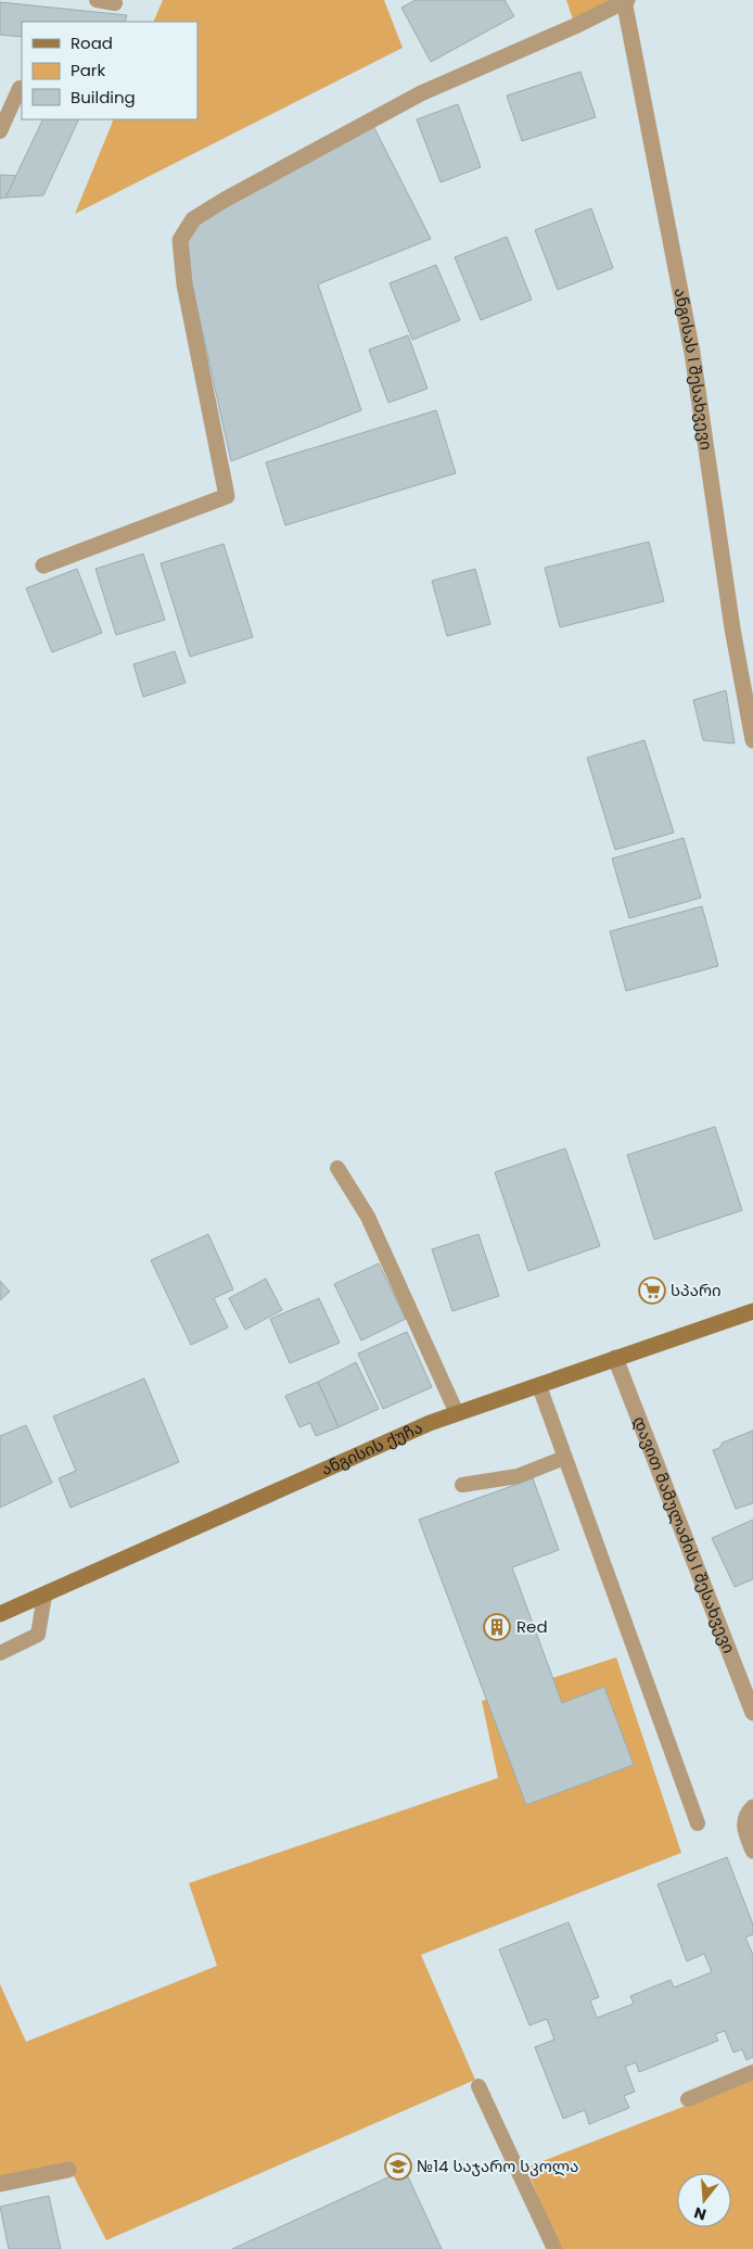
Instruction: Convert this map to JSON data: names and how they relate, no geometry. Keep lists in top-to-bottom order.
{
  "streets": {
    "street": ["ანგისას I შესახვევი", "ანგისის ქუჩა", "დავით მამულაძის I შესახვევი"]
  },
  "crossings": [
    ["ანგისის ქუჩა", "დავით მამულაძის I შესახვევი"]
  ],
  "places": {
    "supermarket": ["სპარი"],
    "building": ["Red"],
    "school or university": ["№14 საჯარო სკოლა"]
  },
  "legend": ["Road", "Park", "Building"],
  "north": "bottom"
}
